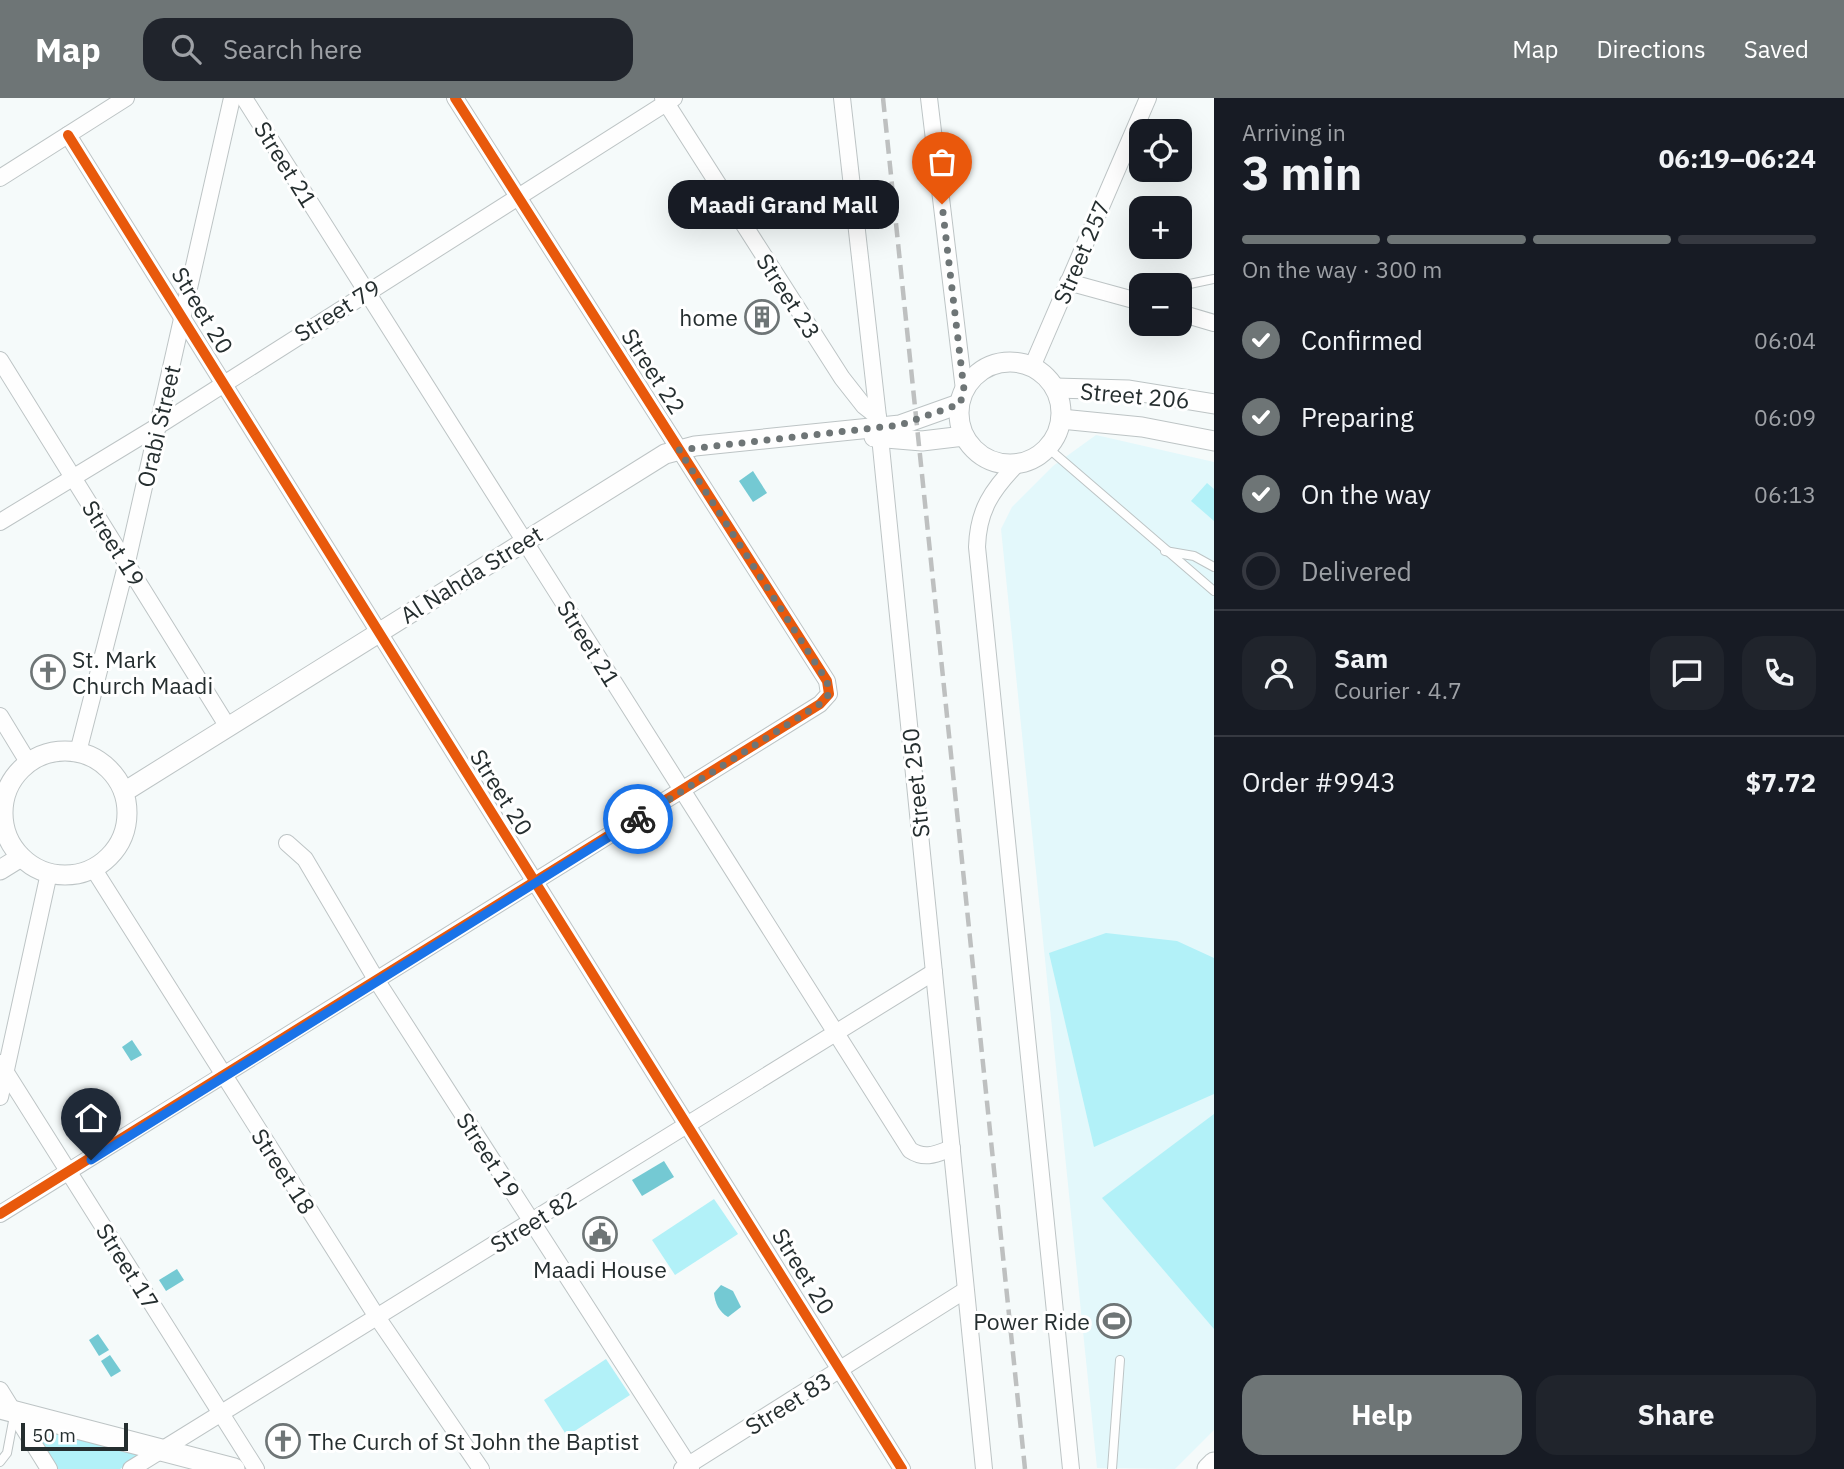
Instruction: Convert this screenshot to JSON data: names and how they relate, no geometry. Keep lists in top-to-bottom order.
{
  "streets": {
    "street": [
      "Street 21",
      "Street 257",
      "Street 23",
      "Street 20",
      "Street 79",
      "Street 22",
      "Street 206",
      "Orabi Street",
      "Street 19",
      "Al Nahda Street",
      "Street 250",
      "Street 18",
      "Street 82",
      "Street 17",
      "Street 83"
    ]
  },
  "crossings": [
    ["Street 21", "Street 79"],
    ["Street 21", "Street 22"],
    ["Street 21", "Al Nahda Street"],
    ["Street 21", "Street 250"],
    ["Street 21", "Street 82"],
    ["Street 257", "Street 206"],
    ["Street 257", "Al Nahda Street"],
    ["Street 23", "Street 79"],
    ["Street 23", "Al Nahda Street"],
    ["Street 23", "Street 250"],
    ["Street 20", "Street 79"],
    ["Street 20", "Orabi Street"],
    ["Street 20", "Al Nahda Street"],
    ["Street 20", "Street 82"],
    ["Street 20", "Street 83"],
    ["Street 79", "Street 22"],
    ["Street 79", "Orabi Street"],
    ["Street 79", "Street 19"],
    ["Street 22", "Al Nahda Street"],
    ["Street 206", "Al Nahda Street"],
    ["Orabi Street", "Street 19"],
    ["Orabi Street", "Al Nahda Street"],
    ["Orabi Street", "Street 18"],
    ["Street 19", "Al Nahda Street"],
    ["Street 19", "Street 82"],
    ["Street 19", "Street 83"],
    ["Al Nahda Street", "Street 250"],
    ["Al Nahda Street", "Street 18"],
    ["Street 250", "Street 82"],
    ["Street 250", "Street 83"],
    ["Street 18", "Street 82"],
    ["Street 82", "Street 17"]
  ],
  "places": {
    "other": ["Maadi Grand Mall"],
    "building": ["home"],
    "church": ["St. Mark Church Maadi", "The Curch of St John the Baptist"],
    "public building": ["Maadi House"],
    "sports": ["Power Ride"]
  },
  "scale_bar": "50 m",
  "page": {
    "header": "Map",
    "search": "Search here",
    "nav": ["Map", "Directions", "Saved"],
    "heading": ["3 min", "Arriving in", "06:19–06:24"],
    "panel": [
      "Sam",
      "Courier · 4.7",
      "Order #9943",
      "$7.72"
    ],
    "map_buttons": ["+", "−"],
    "bubble": "Maadi Grand Mall",
    "bar": "On the way · 300 m",
    "list": [
      ["Confirmed", "06:04"],
      ["Preparing", "06:09"],
      ["On the way", "06:13"],
      "Delivered"
    ],
    "buttons": ["Help", "Share"],
    "scale": "50 m"
  }
}
